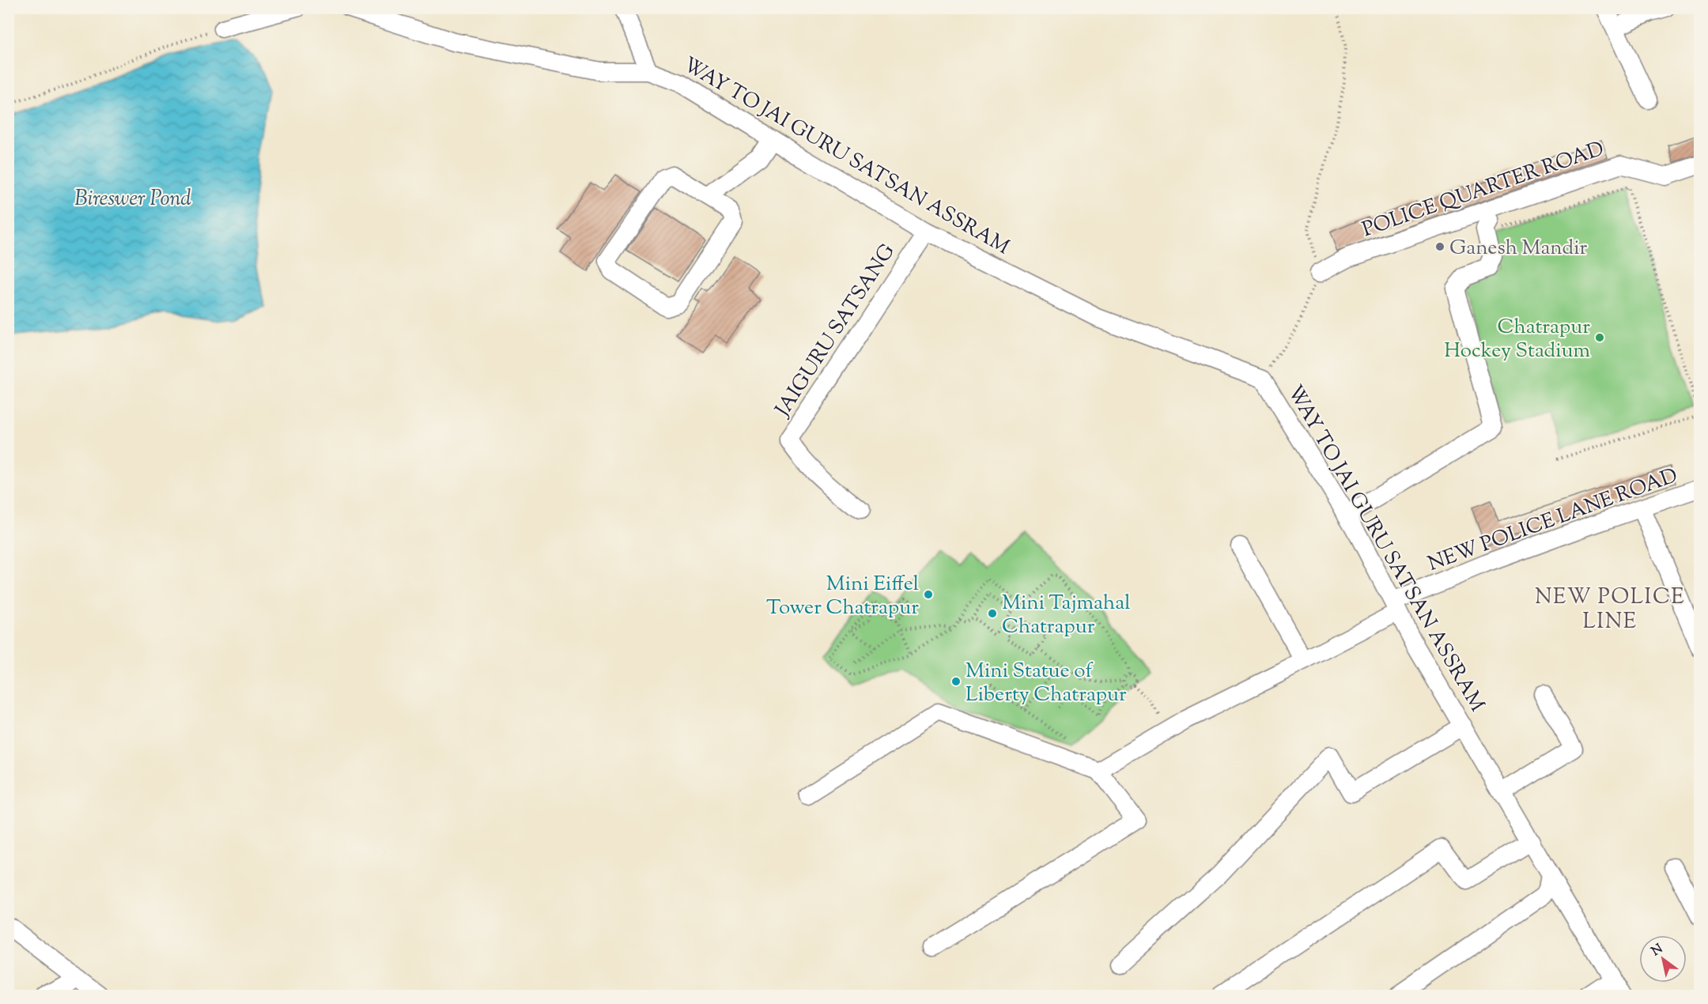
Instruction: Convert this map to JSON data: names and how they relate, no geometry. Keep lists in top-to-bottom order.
{
  "streets": {
    "street": [
      "WAY TO JAI GURU SATSAN ASSRAM",
      "POLICE QUARTER ROAD",
      "JAIGURU SATSANG",
      "NEW POLICE LANE ROAD"
    ]
  },
  "crossings": [
    ["WAY TO JAI GURU SATSAN ASSRAM", "JAIGURU SATSANG"],
    ["WAY TO JAI GURU SATSAN ASSRAM", "NEW POLICE LANE ROAD"]
  ],
  "districts": ["NEW POLICE LINE"],
  "water": ["Bireswer Pond"],
  "places": [
    "Ganesh Mandir",
    "Chatrapur Hockey Stadium",
    "Mini Eiffel Tower Chatrapur",
    "Mini Tajmahal Chatrapur",
    "Mini Statue of Liberty Chatrapur"
  ],
  "north": "top left"
}
